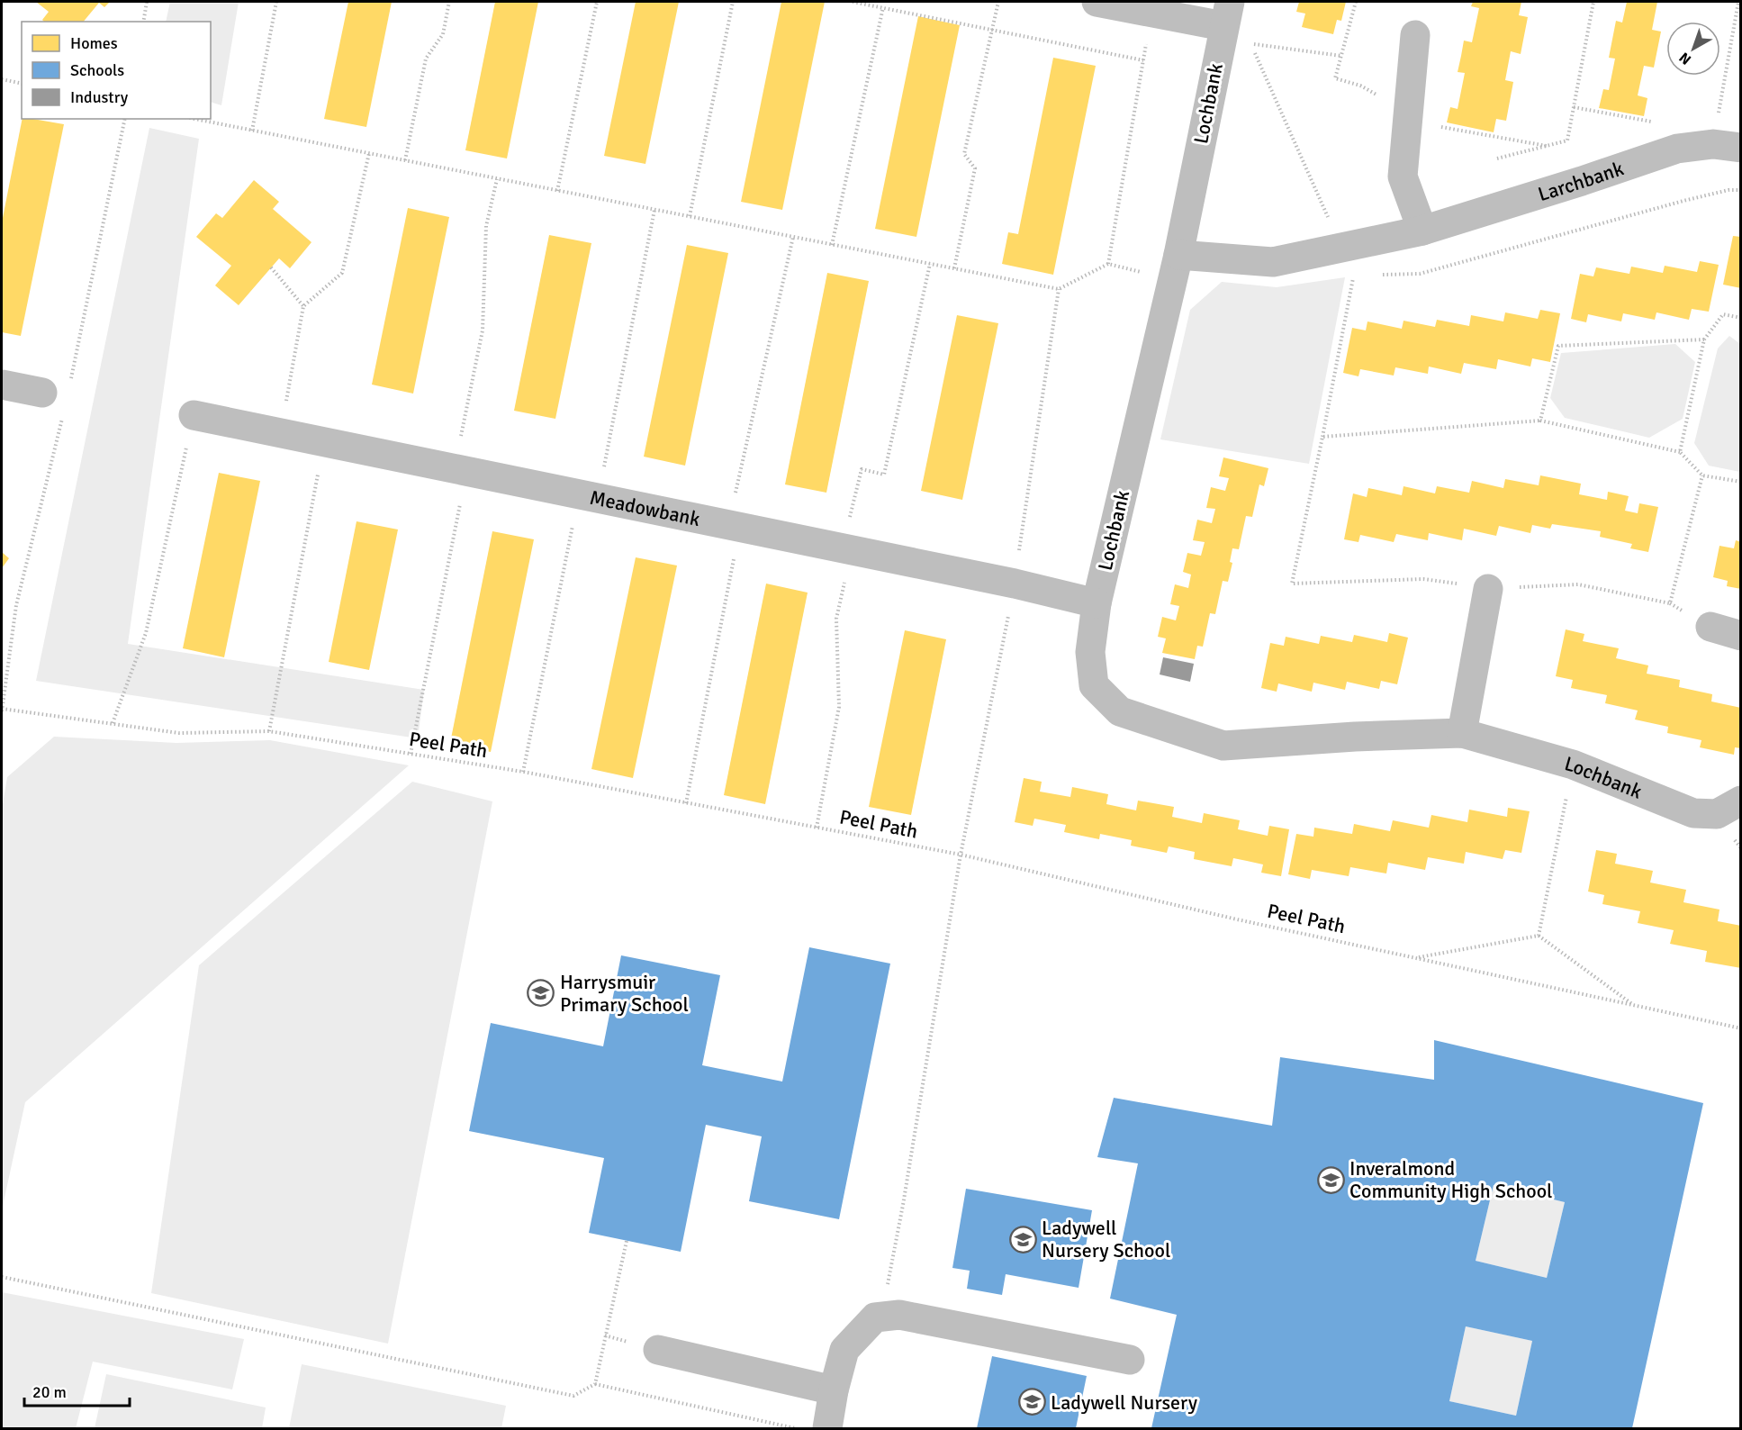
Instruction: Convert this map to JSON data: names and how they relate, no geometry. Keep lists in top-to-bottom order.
{
  "streets": {
    "street": ["Lochbank", "Larchbank", "Meadowbank"],
    "path": ["Peel Path"]
  },
  "crossings": [
    ["Lochbank", "Larchbank"],
    ["Lochbank", "Meadowbank"]
  ],
  "places": {
    "school or university": [
      "Harrysmuir Primary School",
      "Inveralmond Community High School",
      "Ladywell Nursery School",
      "Ladywell Nursery"
    ]
  },
  "legend": ["Homes", "Schools", "Industry"],
  "scale_bar": "20 m",
  "north": "bottom left"
}
